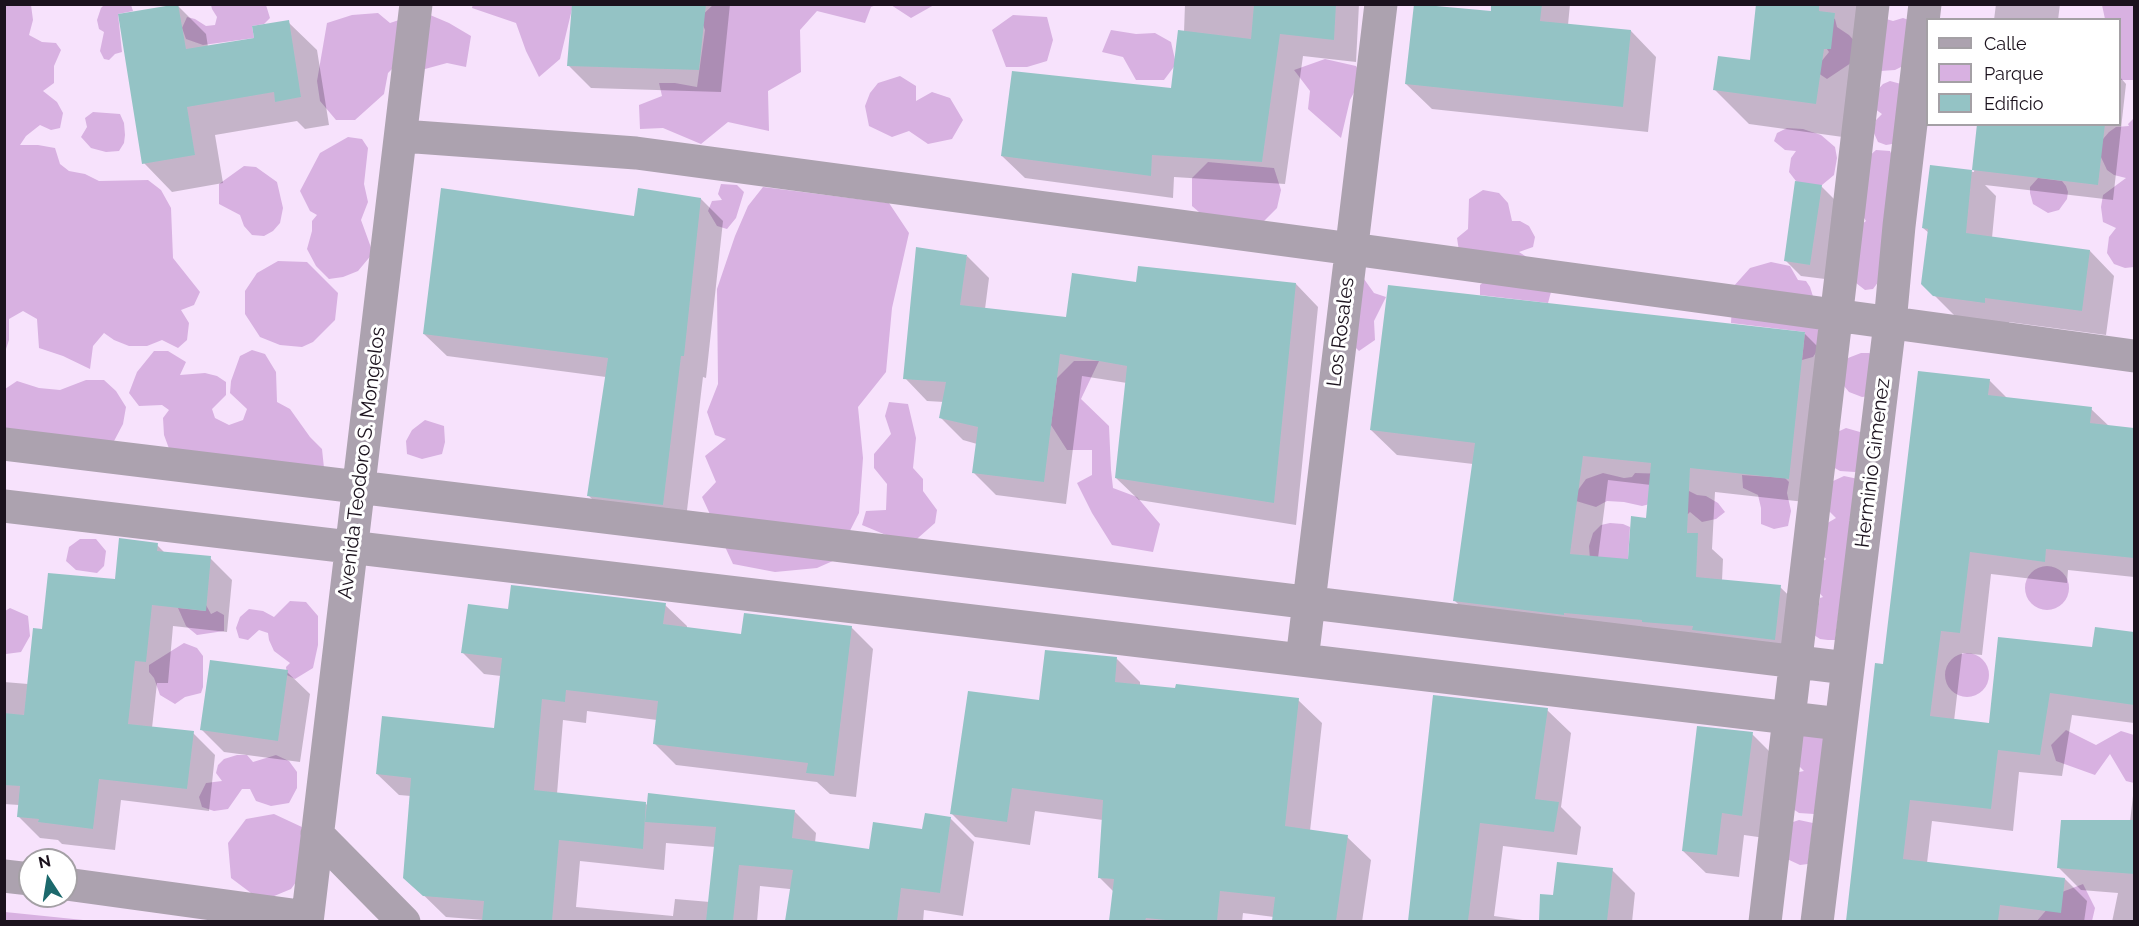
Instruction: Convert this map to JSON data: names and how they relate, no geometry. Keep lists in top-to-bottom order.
{
  "streets": {
    "street": ["Los Rosales", "Avenida Teodoro S. Mongelos", "Herminio Gimenez"]
  },
  "legend": ["Calle", "Parque", "Edificio"],
  "north": "top"
}
